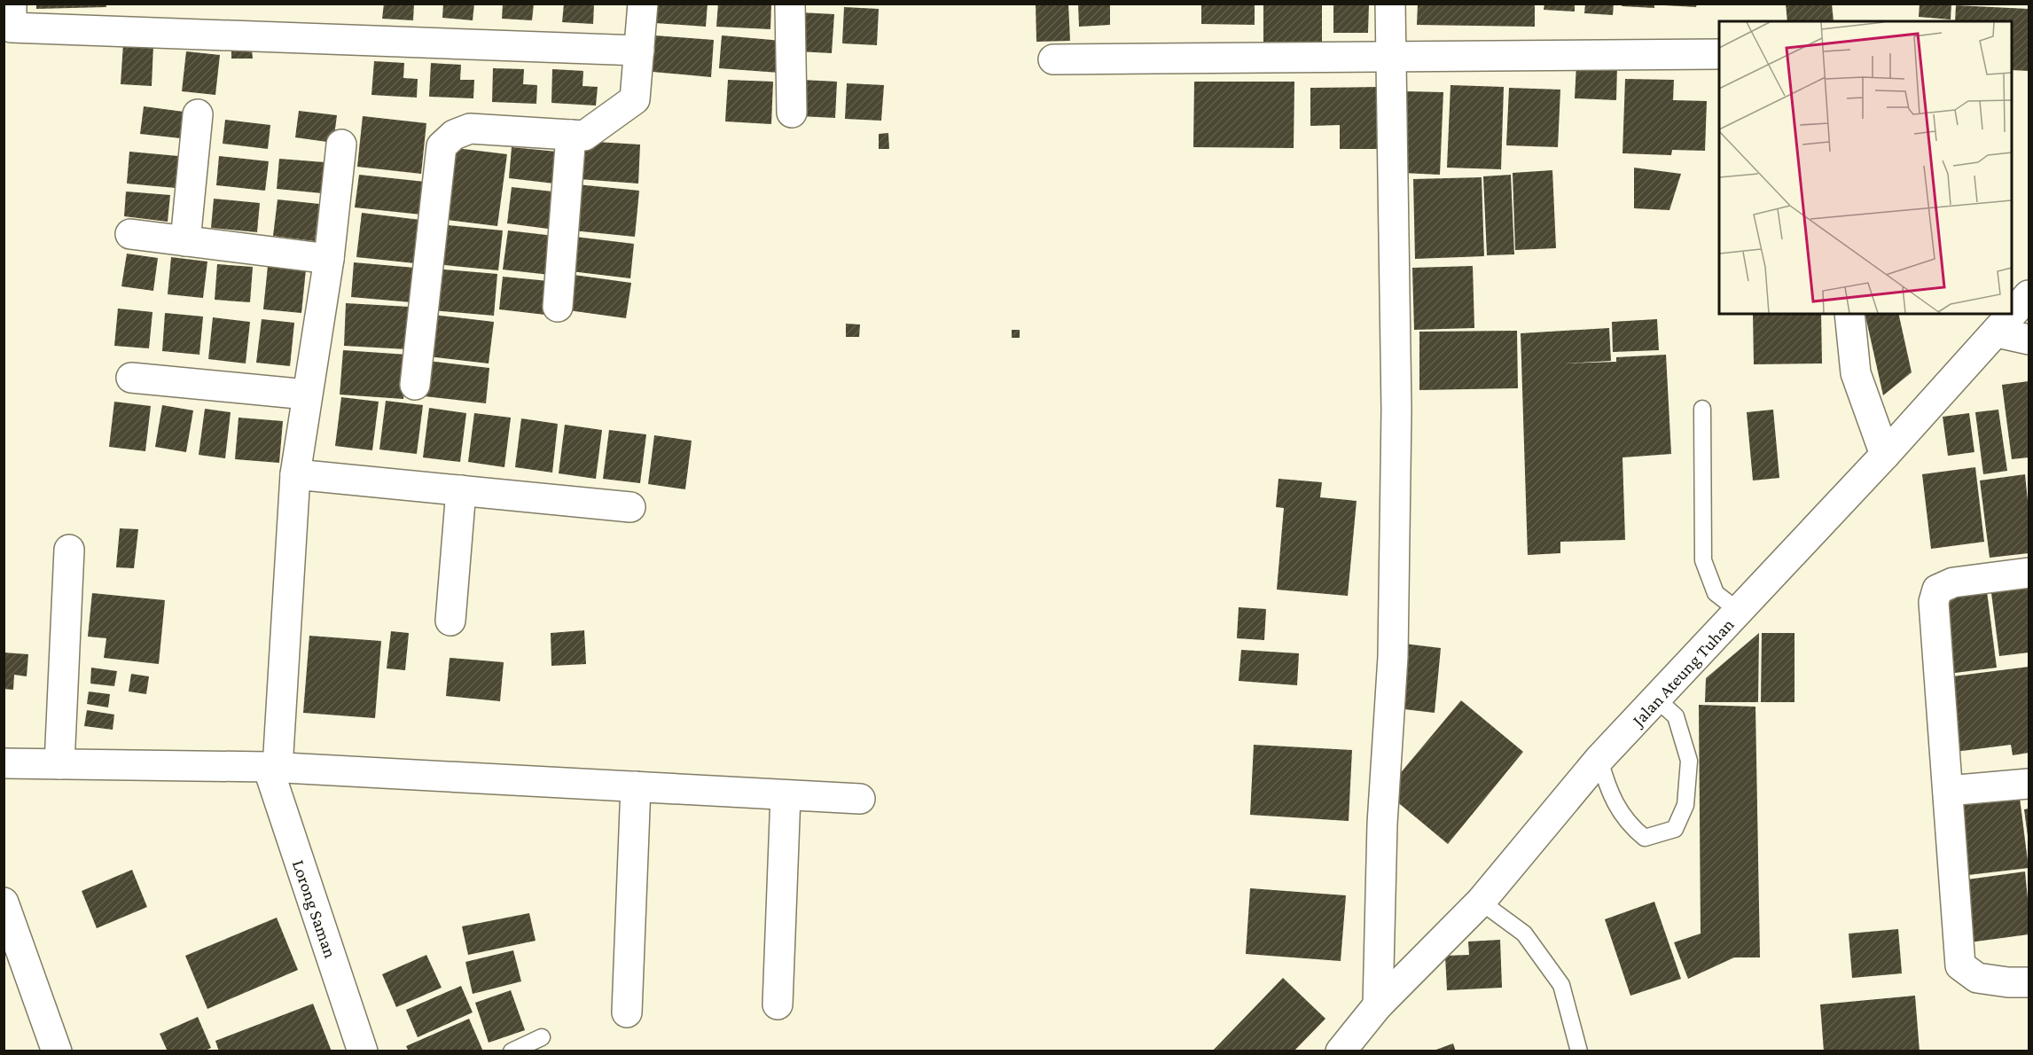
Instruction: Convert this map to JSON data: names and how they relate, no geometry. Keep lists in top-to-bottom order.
{
  "streets": {
    "street": ["Jalan Ateung Tuhan", "Lorong Saman"]
  }
}
